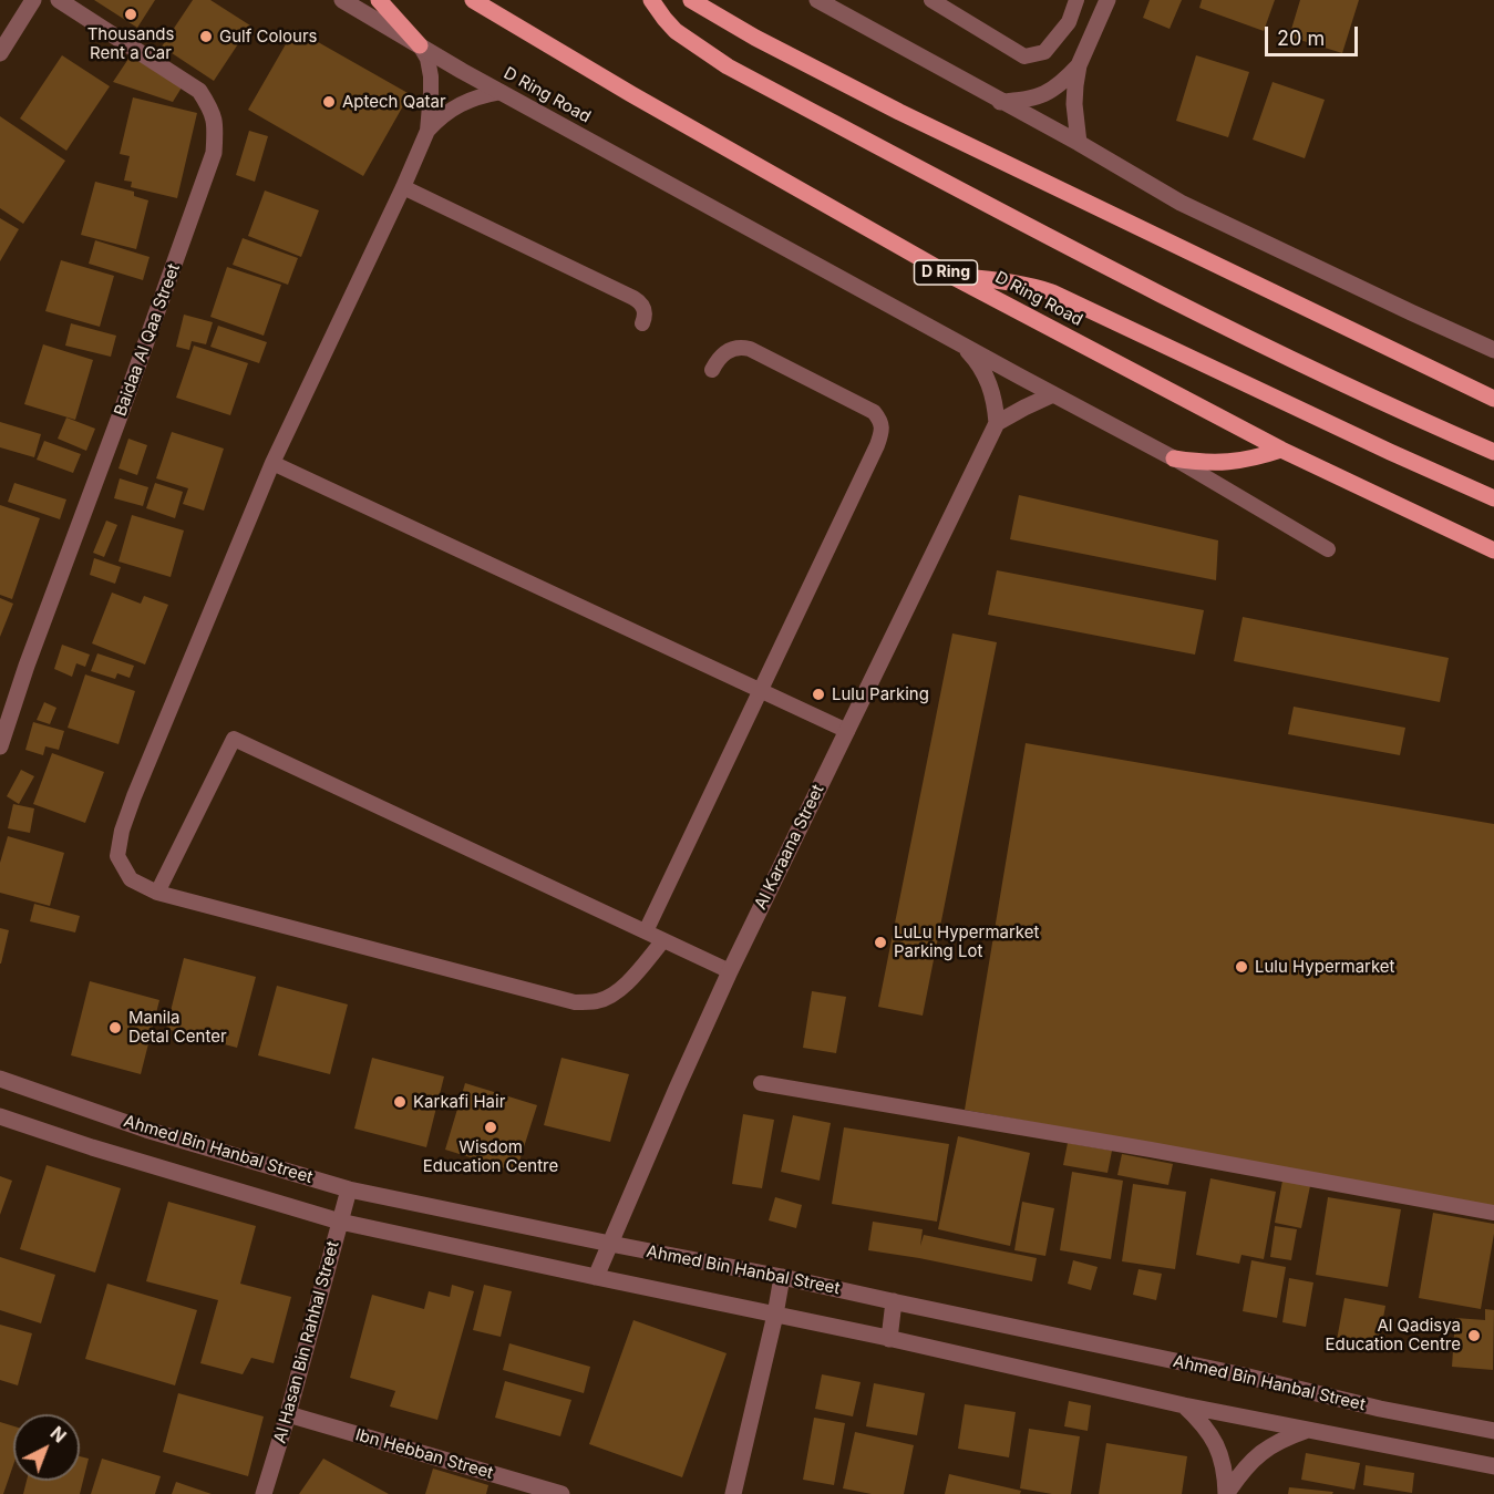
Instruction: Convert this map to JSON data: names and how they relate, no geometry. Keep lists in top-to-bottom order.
{
  "streets": {
    "main road": ["D Ring Road", "D Ring"],
    "street": [
      "Baidaa Al Qaa Street",
      "Al Karaana Street",
      "Ahmed Bin Hanbal Street",
      "Al Hasan Bin Rahhal Street",
      "Ibn Hebban Street"
    ]
  },
  "crossings": [
    ["Al Karaana Street", "Ahmed Bin Hanbal Street"],
    ["Ahmed Bin Hanbal Street", "Al Hasan Bin Rahhal Street"],
    ["Al Hasan Bin Rahhal Street", "Ibn Hebban Street"]
  ],
  "places": [
    "Thousands Rent a Car",
    "Gulf Colours",
    "Aptech Qatar",
    "Lulu Parking",
    "LuLu Hypermarket Parking Lot",
    "Lulu Hypermarket",
    "Manila Detal Center",
    "Karkafi Hair",
    "Wisdom Education Centre",
    "Al Qadisya Education Centre"
  ],
  "scale_bar": "20 m",
  "north": "top right"
}
